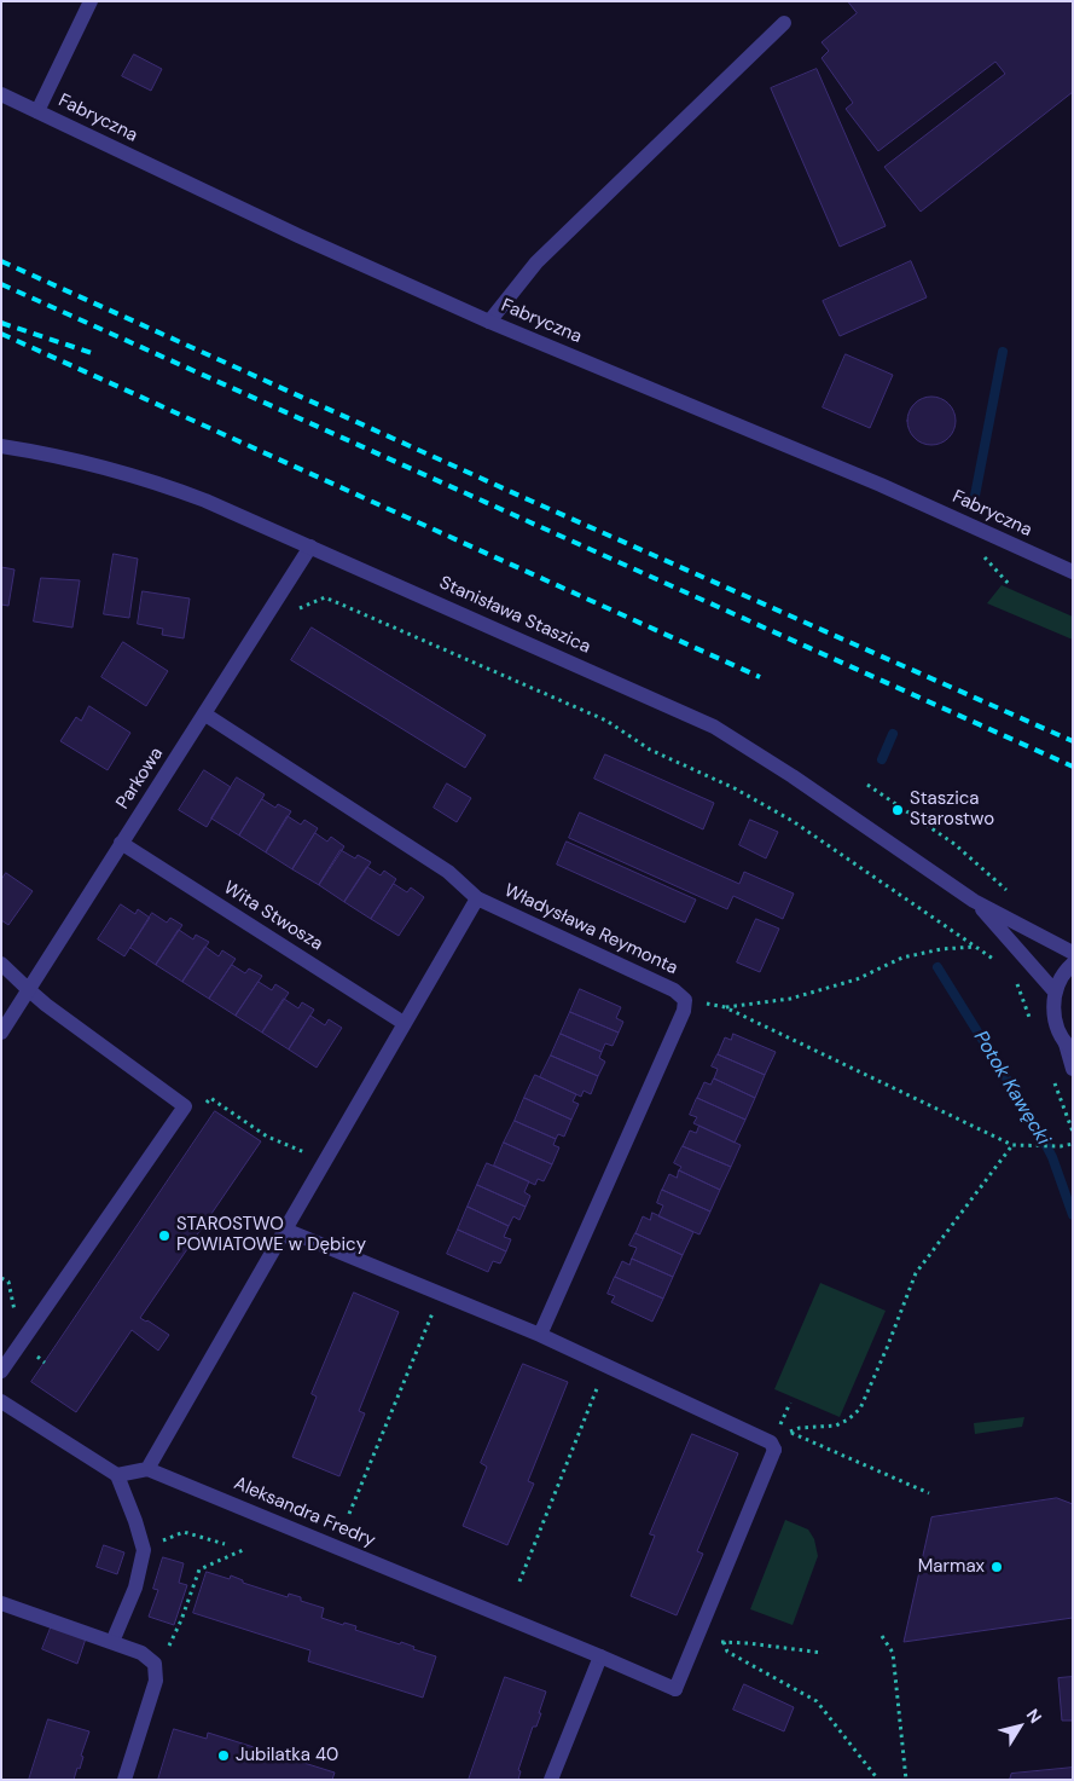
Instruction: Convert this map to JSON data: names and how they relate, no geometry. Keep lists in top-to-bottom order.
{
  "streets": {
    "street": [
      "Fabryczna",
      "Stanisława Staszica",
      "Parkowa",
      "Wita Stwosza",
      "Władysława Reymonta",
      "Aleksandra Fredry"
    ]
  },
  "crossings": [
    ["Stanisława Staszica", "Parkowa"],
    ["Parkowa", "Wita Stwosza"],
    ["Parkowa", "Władysława Reymonta"]
  ],
  "water": ["Potok Kawęcki"],
  "places": [
    "Staszica Starostwo",
    "STAROSTWO POWIATOWE w Dębicy",
    "Marmax",
    "Jubilatka 40"
  ],
  "north": "top right"
}
